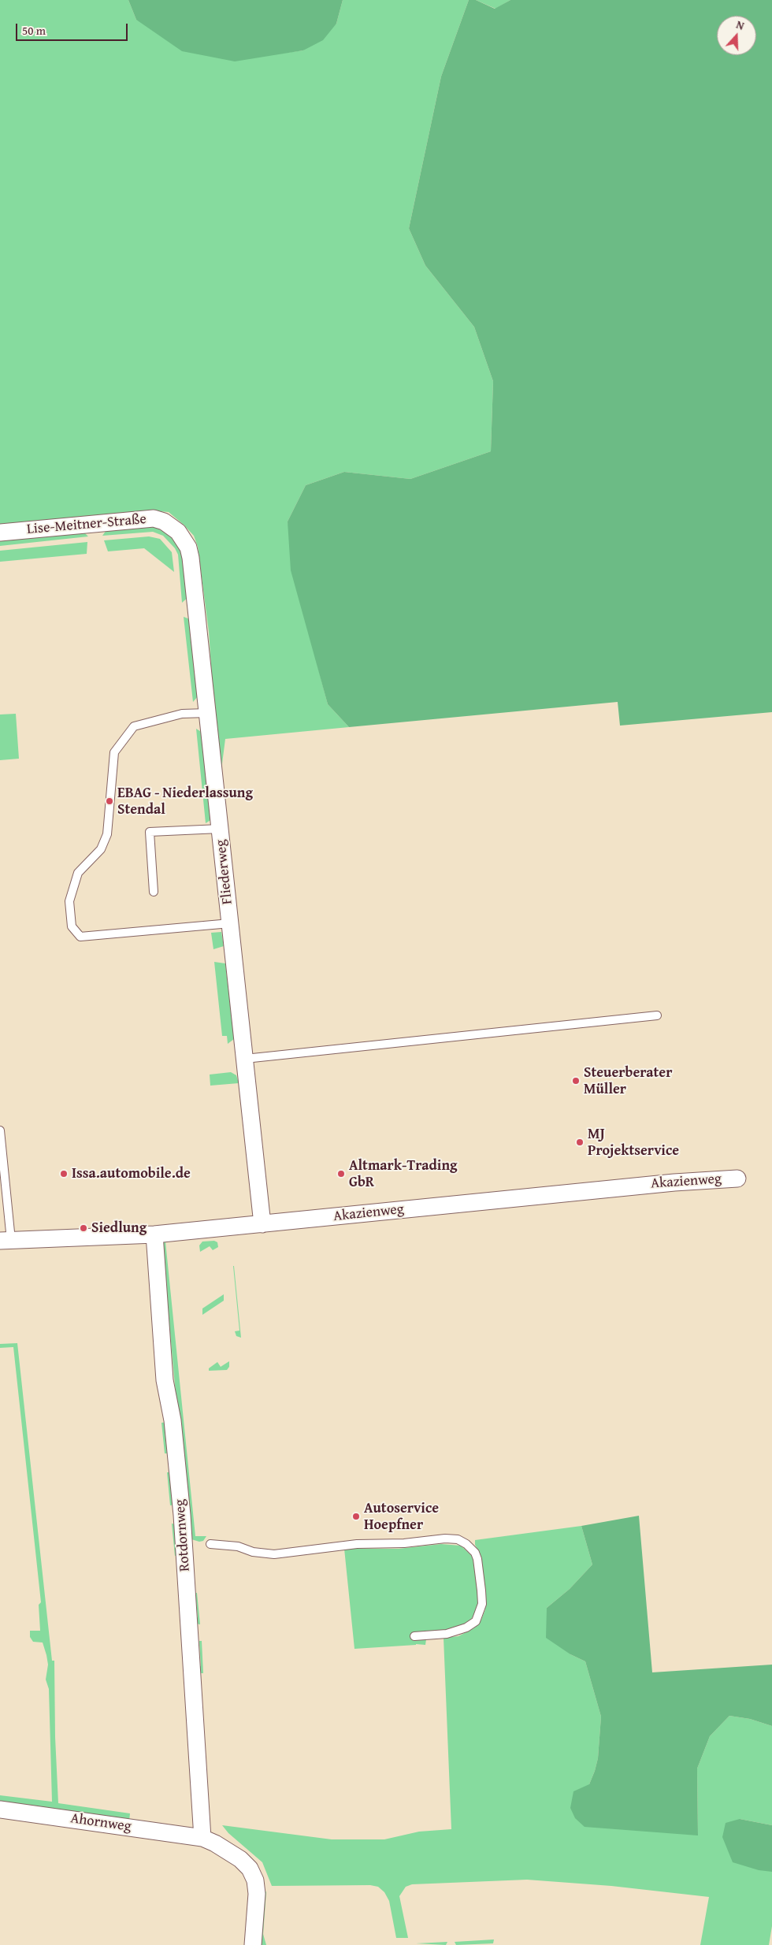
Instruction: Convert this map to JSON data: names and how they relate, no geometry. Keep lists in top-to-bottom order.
{
  "streets": {
    "street": [
      "Lise-Meitner-Straße",
      "Fliederweg",
      "Akazienweg",
      "Rotdornweg",
      "Ahornweg"
    ]
  },
  "crossings": [
    ["Lise-Meitner-Straße", "Fliederweg"],
    ["Fliederweg", "Akazienweg"],
    ["Akazienweg", "Rotdornweg"],
    ["Rotdornweg", "Ahornweg"]
  ],
  "places": [
    "EBAG - Niederlassung Stendal",
    "Steuerberater Müller",
    "MJ Projektservice",
    "Issa.automobile.de",
    "Altmark-Trading GbR",
    "Siedlung",
    "Autoservice Hoepfner"
  ],
  "scale_bar": "50 m",
  "north": "top"
}
